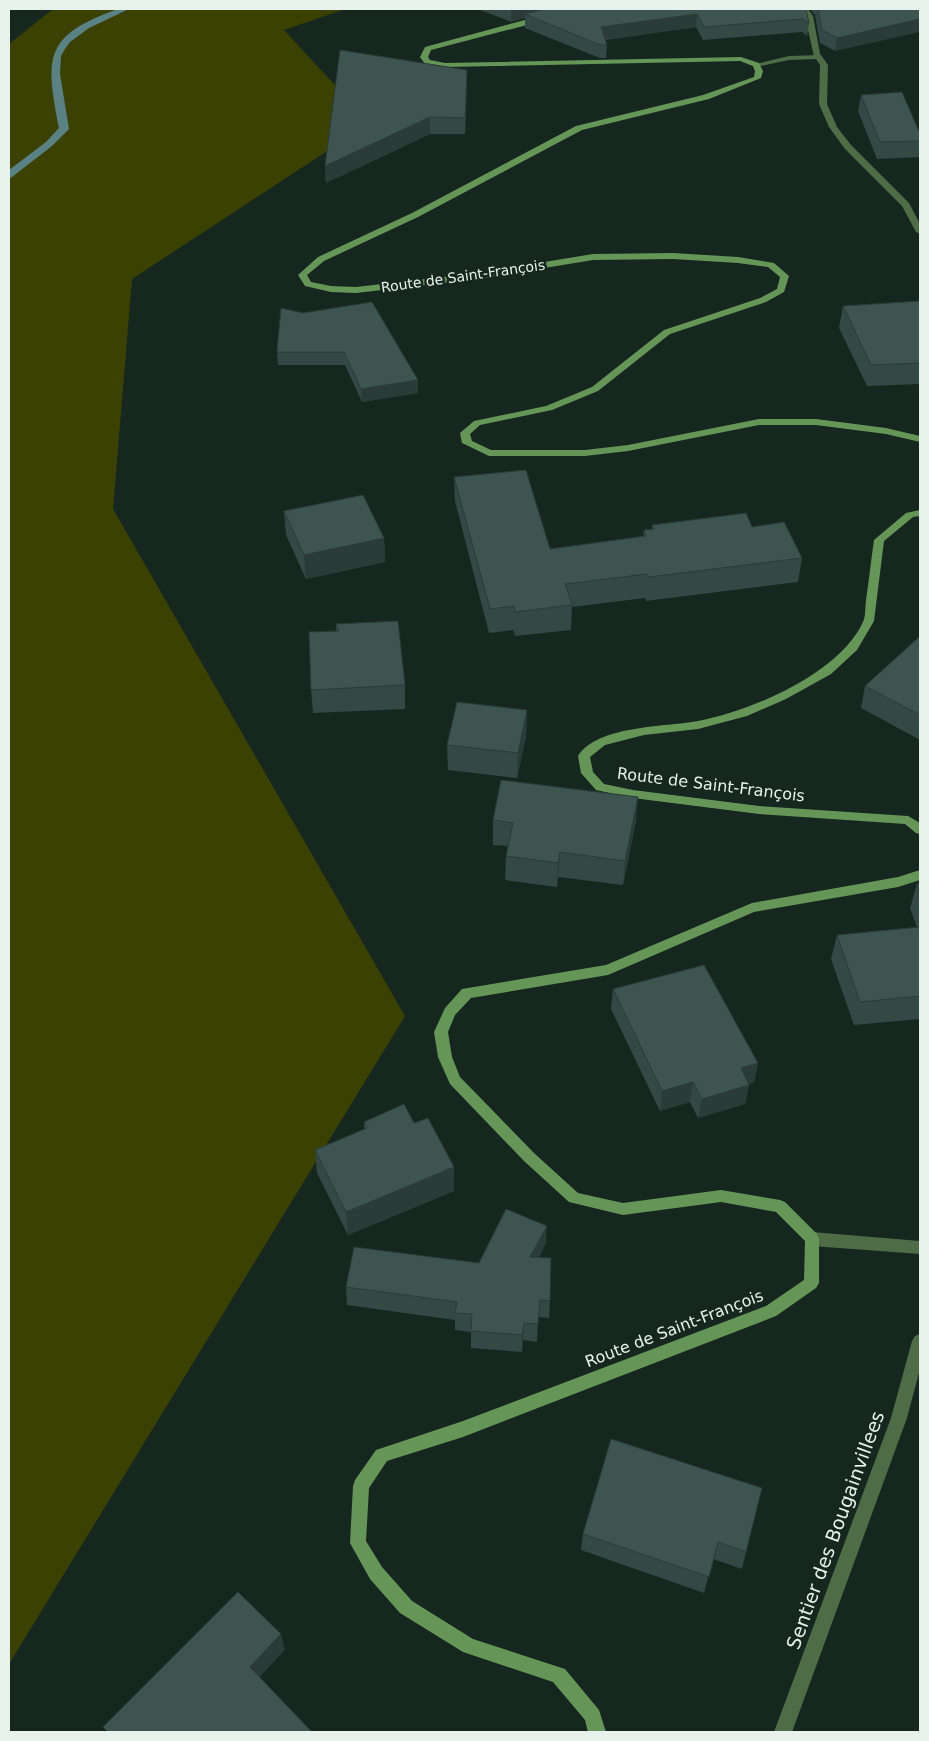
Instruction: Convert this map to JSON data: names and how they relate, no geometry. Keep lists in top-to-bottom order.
{
  "streets": {
    "main road": ["Route de Saint-François"],
    "street": ["Sentier des Bougainvillees"]
  }
}
